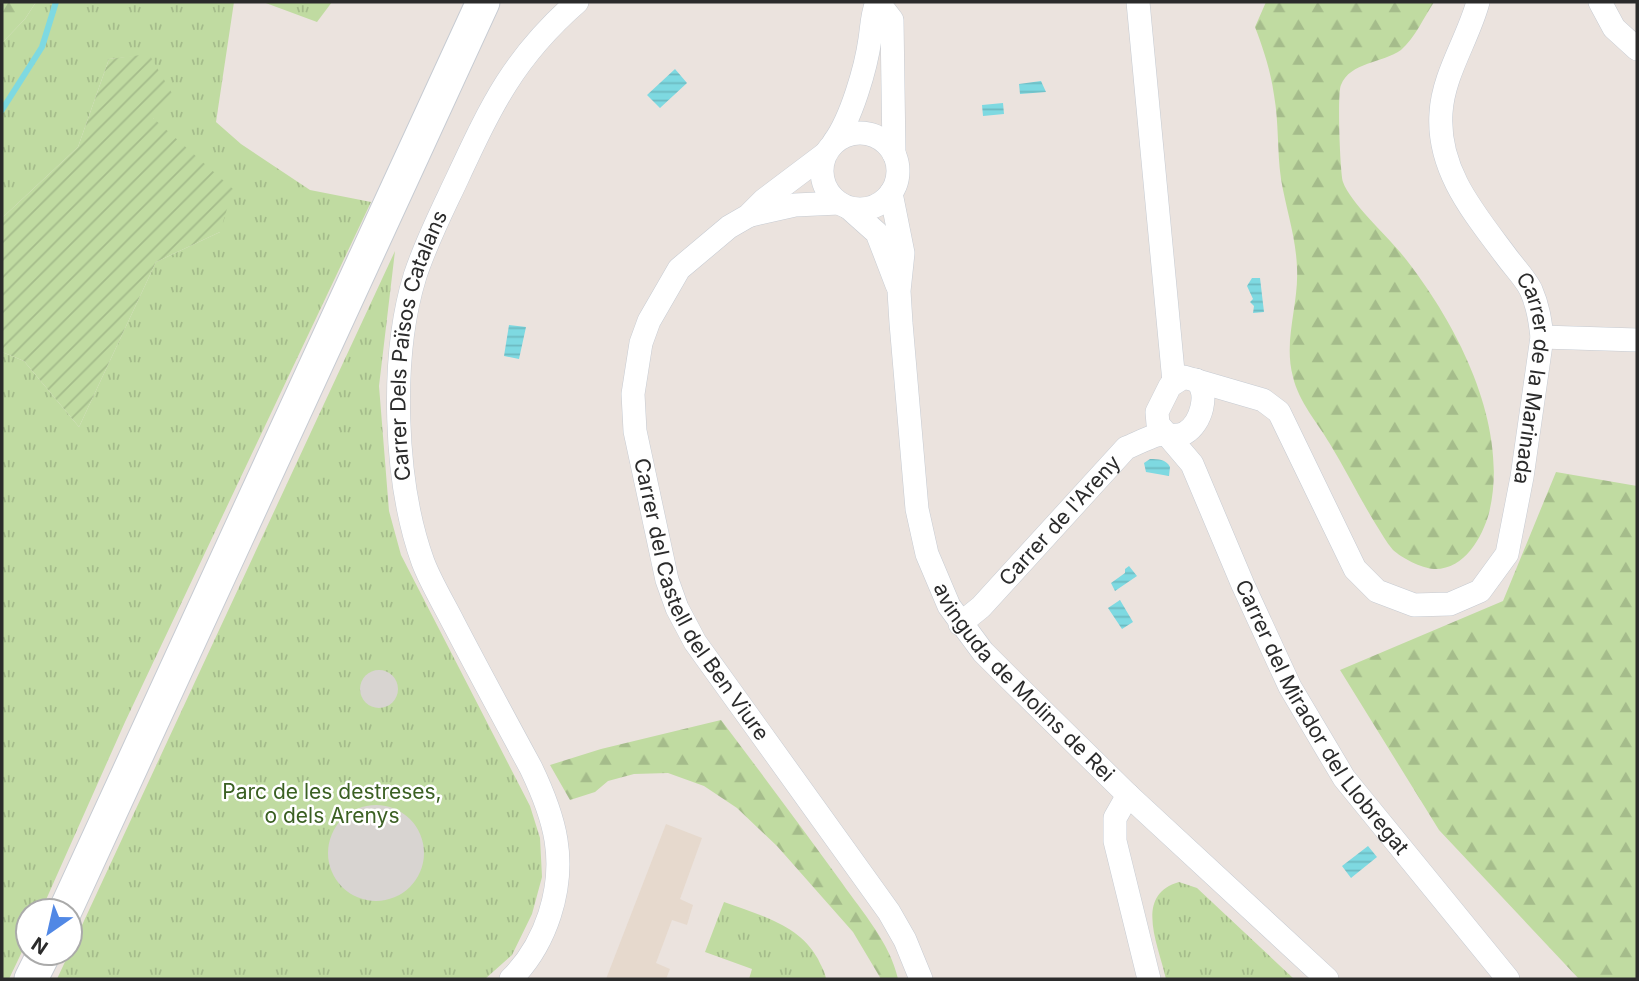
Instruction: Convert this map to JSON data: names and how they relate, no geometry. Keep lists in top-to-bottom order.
{
  "streets": {
    "street": [
      "Carrer Dels Països Catalans",
      "Carrer de la Marinada",
      "Carrer de l'Areny",
      "Carrer del Castell del Ben Viure",
      "avinguda de Molins de Rei",
      "Carrer del Mirador del Llobregat"
    ]
  },
  "crossings": [
    ["Carrer de l'Areny", "avinguda de Molins de Rei"],
    ["Carrer de l'Areny", "Carrer del Mirador del Llobregat"],
    ["Carrer del Castell del Ben Viure", "avinguda de Molins de Rei"]
  ],
  "parks": ["Parc de les destreses, o dels Arenys"],
  "north": "bottom left"
}
